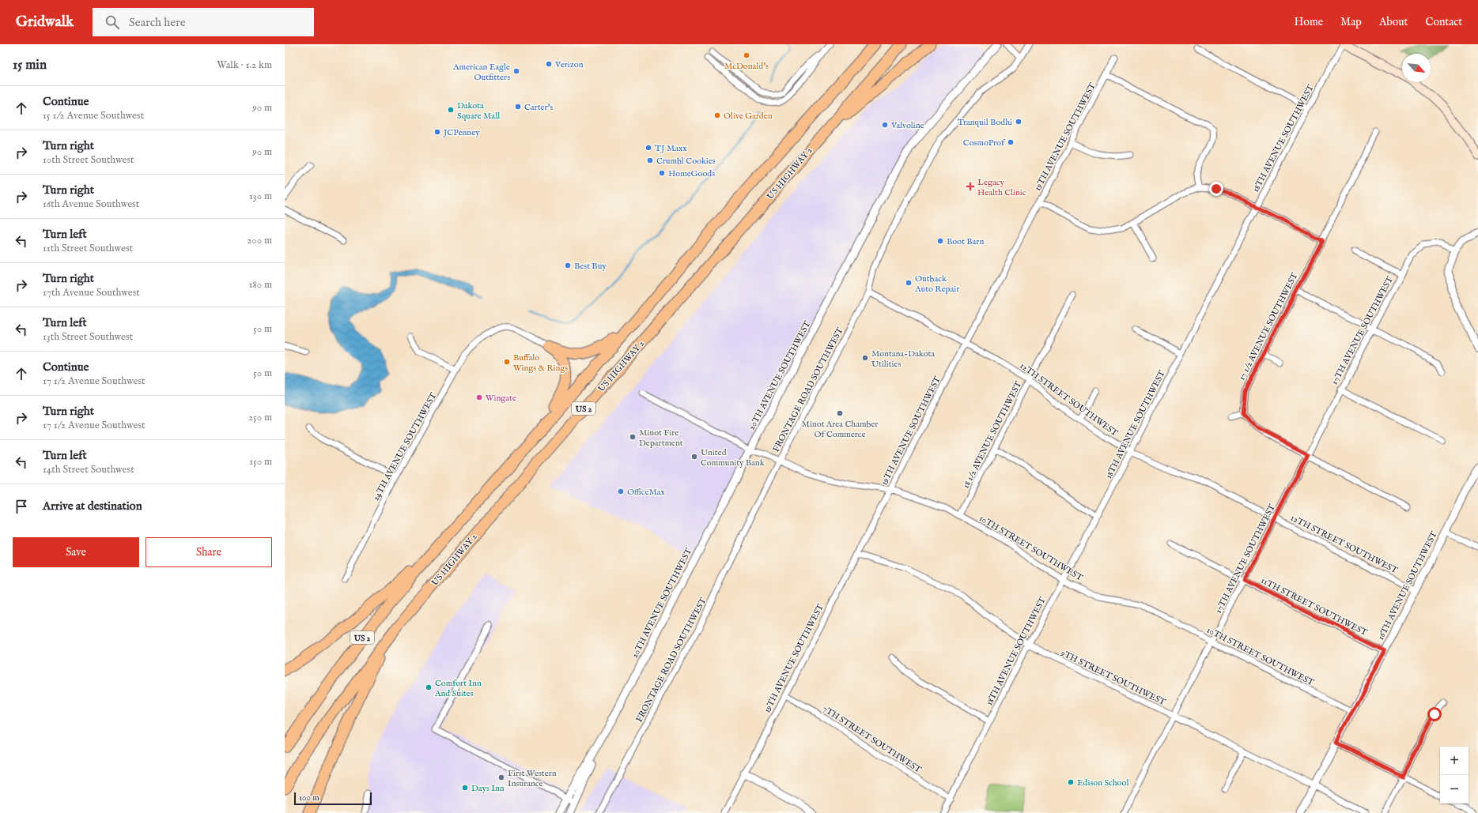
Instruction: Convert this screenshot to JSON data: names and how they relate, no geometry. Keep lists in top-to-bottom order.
{
  "streets": {
    "highway": ["US HIGHWAY 2", "US 2"],
    "street": [
      "19TH AVENUE SOUTHWEST",
      "18TH AVENUE SOUTHWEST",
      "17 1/2 AVENUE SOUTHWEST",
      "17TH AVENUE SOUTHWEST",
      "20TH AVENUE SOUTHWEST",
      "FRONTAGE ROAD SOUTHWEST",
      "12TH STREET SOUTHWEST",
      "18 1/2 AVENUE SOUTHWEST",
      "24TH AVENUE SOUTHWEST",
      "10TH STREET SOUTHWEST",
      "16TH AVENUE SOUTHWEST",
      "11TH STREET SOUTHWEST",
      "9TH STREET SOUTHWEST",
      "7TH STREET SOUTHWEST"
    ]
  },
  "crossings": [
    ["19TH AVENUE SOUTHWEST", "12TH STREET SOUTHWEST"],
    ["19TH AVENUE SOUTHWEST", "10TH STREET SOUTHWEST"],
    ["19TH AVENUE SOUTHWEST", "9TH STREET SOUTHWEST"],
    ["19TH AVENUE SOUTHWEST", "7TH STREET SOUTHWEST"],
    ["18TH AVENUE SOUTHWEST", "12TH STREET SOUTHWEST"],
    ["18TH AVENUE SOUTHWEST", "10TH STREET SOUTHWEST"],
    ["18TH AVENUE SOUTHWEST", "9TH STREET SOUTHWEST"],
    ["18TH AVENUE SOUTHWEST", "7TH STREET SOUTHWEST"],
    ["17TH AVENUE SOUTHWEST", "12TH STREET SOUTHWEST"],
    ["17TH AVENUE SOUTHWEST", "10TH STREET SOUTHWEST"],
    ["17TH AVENUE SOUTHWEST", "11TH STREET SOUTHWEST"],
    ["17TH AVENUE SOUTHWEST", "9TH STREET SOUTHWEST"],
    ["20TH AVENUE SOUTHWEST", "10TH STREET SOUTHWEST"],
    ["FRONTAGE ROAD SOUTHWEST", "12TH STREET SOUTHWEST"],
    ["FRONTAGE ROAD SOUTHWEST", "10TH STREET SOUTHWEST"],
    ["12TH STREET SOUTHWEST", "18 1/2 AVENUE SOUTHWEST"],
    ["12TH STREET SOUTHWEST", "16TH AVENUE SOUTHWEST"],
    ["18 1/2 AVENUE SOUTHWEST", "10TH STREET SOUTHWEST"],
    ["10TH STREET SOUTHWEST", "16TH AVENUE SOUTHWEST"],
    ["16TH AVENUE SOUTHWEST", "11TH STREET SOUTHWEST"],
    ["16TH AVENUE SOUTHWEST", "9TH STREET SOUTHWEST"]
  ],
  "places": {
    "other": [
      "McDonald's",
      "Verizon",
      "American Eagle Outfitters",
      "Carter's",
      "Dakota Square Mall",
      "Olive Garden",
      "Tranquil Bodhi",
      "Valvoline",
      "JCPenney",
      "CosmoProf",
      "TJ Maxx",
      "Crumbl Cookies",
      "HomeGoods",
      "Boot Barn",
      "Best Buy",
      "Outback Auto Repair",
      "Montana-Dakota Utilities",
      "Buffalo Wings & Rings",
      "Wingate",
      "Minot Area Chamber Of Commerce",
      "Minot Fire Department",
      "United Community Bank",
      "OfficeMax",
      "Comfort Inn And Suites",
      "First Western Insurance",
      "Edison School",
      "Days Inn"
    ],
    "health": ["Legacy Health Clinic"]
  },
  "scale_bar": "100 m",
  "north": "bottom right",
  "page": {
    "header": "Gridwalk",
    "search": "Search here",
    "nav": [
      "Home",
      "Map",
      "About",
      "Contact"
    ],
    "heading": ["15 min", "Walk · 1.2 km"],
    "list": [
      ["Continue", "15 1/2 Avenue Southwest", "90 m"],
      ["Turn right", "10th Street Southwest", "90 m"],
      ["Turn right", "16th Avenue Southwest", "130 m"],
      ["Turn left", "11th Street Southwest", "200 m"],
      ["Turn right", "17th Avenue Southwest", "180 m"],
      ["Turn left", "13th Street Southwest", "50 m"],
      ["Continue", "17 1/2 Avenue Southwest", "50 m"],
      ["Turn right", "17 1/2 Avenue Southwest", "250 m"],
      ["Turn left", "14th Street Southwest", "150 m"],
      "Arrive at destination"
    ],
    "buttons": ["Save", "Share"],
    "map_buttons": ["+", "−"],
    "scale": "100 m"
  }
}
